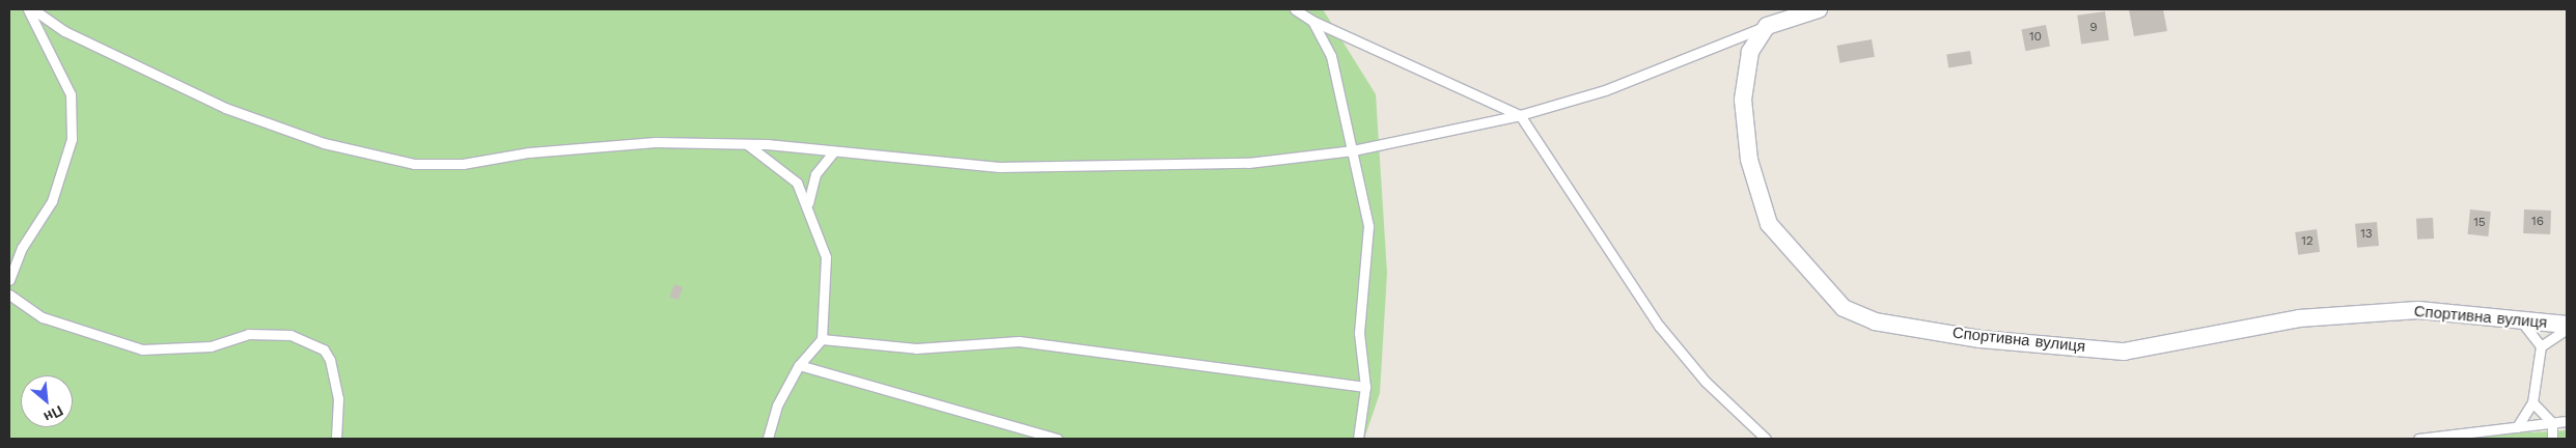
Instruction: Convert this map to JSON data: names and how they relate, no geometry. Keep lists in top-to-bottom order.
{
  "streets": {
    "street": ["Спортивна вулиця"]
  },
  "house_numbers": [
    "9",
    "10",
    "16",
    "15",
    "13",
    "12"
  ],
  "north": "bottom right"
}
